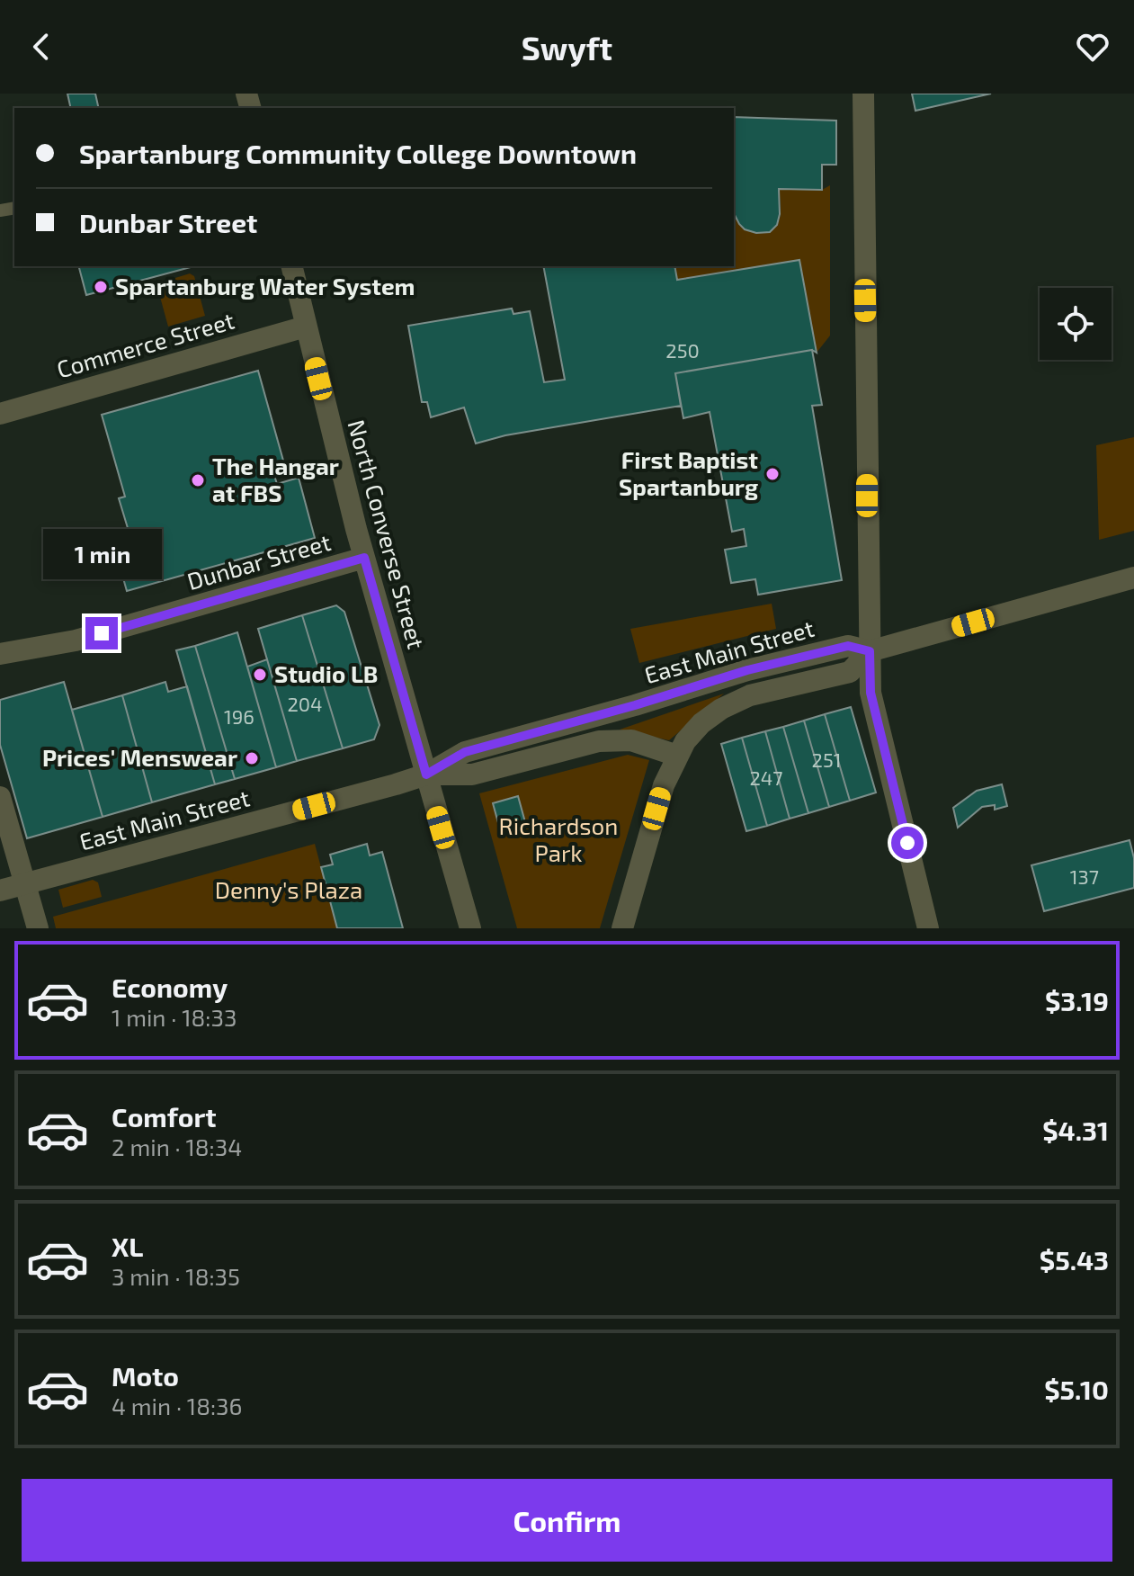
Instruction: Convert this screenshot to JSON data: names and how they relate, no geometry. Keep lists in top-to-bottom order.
{
  "streets": {
    "street": [
      "Commerce Street",
      "North Converse Street",
      "Dunbar Street",
      "East Main Street"
    ]
  },
  "crossings": [
    ["Commerce Street", "North Converse Street"],
    ["North Converse Street", "Dunbar Street"],
    ["North Converse Street", "East Main Street"]
  ],
  "parks": ["Richardson Park", "Denny's Plaza"],
  "places": [
    "Spartanburg Water System",
    "First Baptist Spartanburg",
    "The Hangar at FBS",
    "Studio LB",
    "Prices' Menswear"
  ],
  "house_numbers": [
    "250",
    "204",
    "196",
    "251",
    "247",
    "137"
  ],
  "page": {
    "header": "Swyft",
    "banner": ["Spartanburg Community College Downtown", "Dunbar Street"],
    "bubble": "1 min",
    "list": [
      {
        "name": "Economy",
        "note": "1 min · 18:33",
        "value": "$3.19"
      },
      {
        "name": "Comfort",
        "note": "2 min · 18:34",
        "value": "$4.31"
      },
      {
        "name": "XL",
        "note": "3 min · 18:35",
        "value": "$5.43"
      },
      {
        "name": "Moto",
        "note": "4 min · 18:36",
        "value": "$5.10"
      }
    ],
    "buttons": "Confirm"
  }
}
